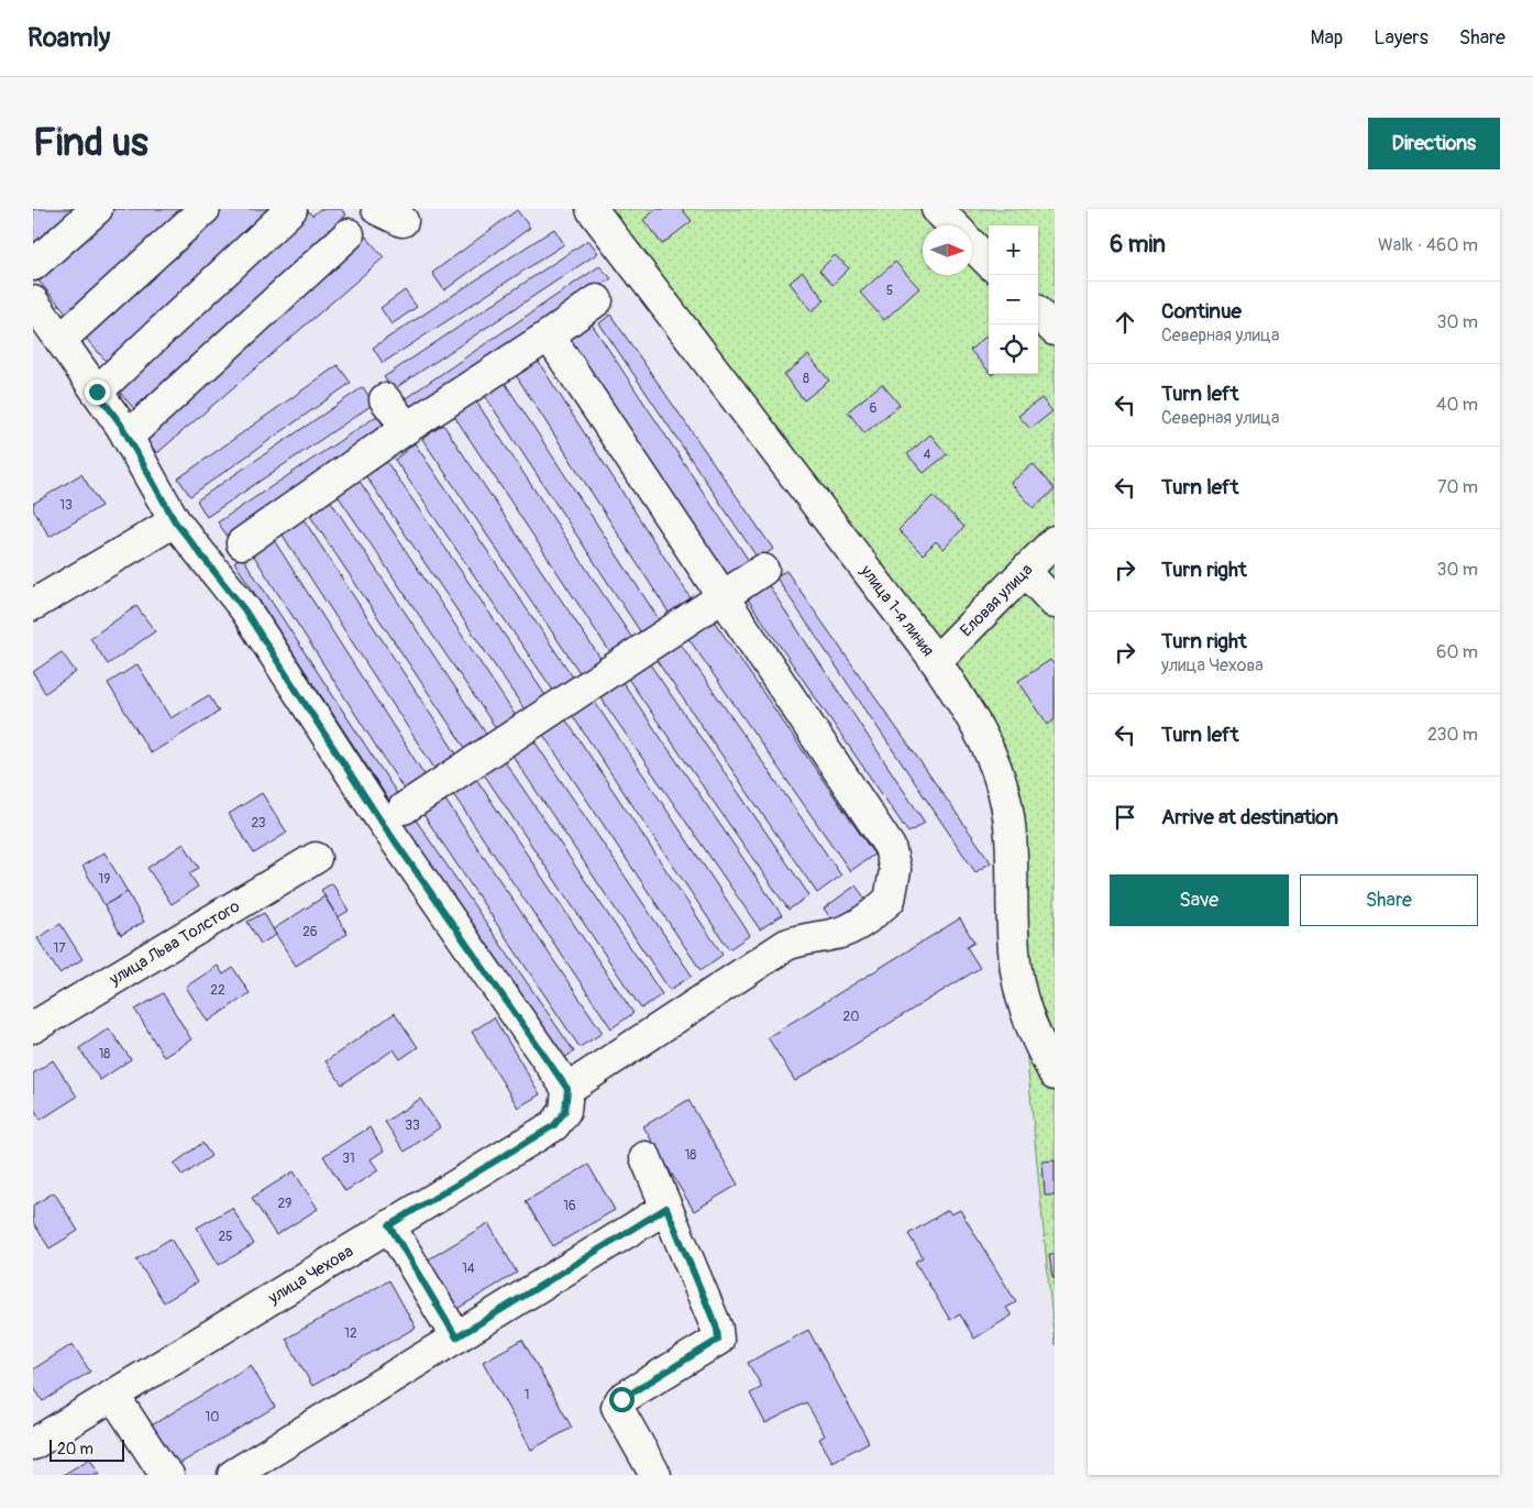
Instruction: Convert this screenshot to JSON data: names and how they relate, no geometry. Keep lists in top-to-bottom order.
{
  "streets": {
    "street": [
      "Еловая улица",
      "улица 1-я линия",
      "улица Льва Толстого",
      "улица Чехова"
    ]
  },
  "crossings": [
    ["Еловая улица", "улица 1-я линия"]
  ],
  "house_numbers": [
    "5",
    "8",
    "6",
    "4",
    "13",
    "23",
    "19",
    "26",
    "17",
    "22",
    "20",
    "18",
    "33",
    "18",
    "31",
    "29",
    "16",
    "25",
    "14",
    "12",
    "1",
    "10"
  ],
  "scale_bar": "20 m",
  "north": "right",
  "page": {
    "header": "Roamly",
    "nav": ["Map", "Layers", "Share"],
    "buttons": [
      "Directions",
      ["Save", "Share"]
    ],
    "title": "Find us",
    "heading": ["6 min", "Walk · 460 m"],
    "map_buttons": ["+", "−"],
    "list": [
      ["Continue", "Северная улица", "30 m"],
      ["Turn left", "Северная улица", "40 m"],
      ["Turn left", "70 m"],
      ["Turn right", "30 m"],
      ["Turn right", "улица Чехова", "60 m"],
      ["Turn left", "230 m"],
      "Arrive at destination"
    ],
    "scale": "20 m"
  }
}
